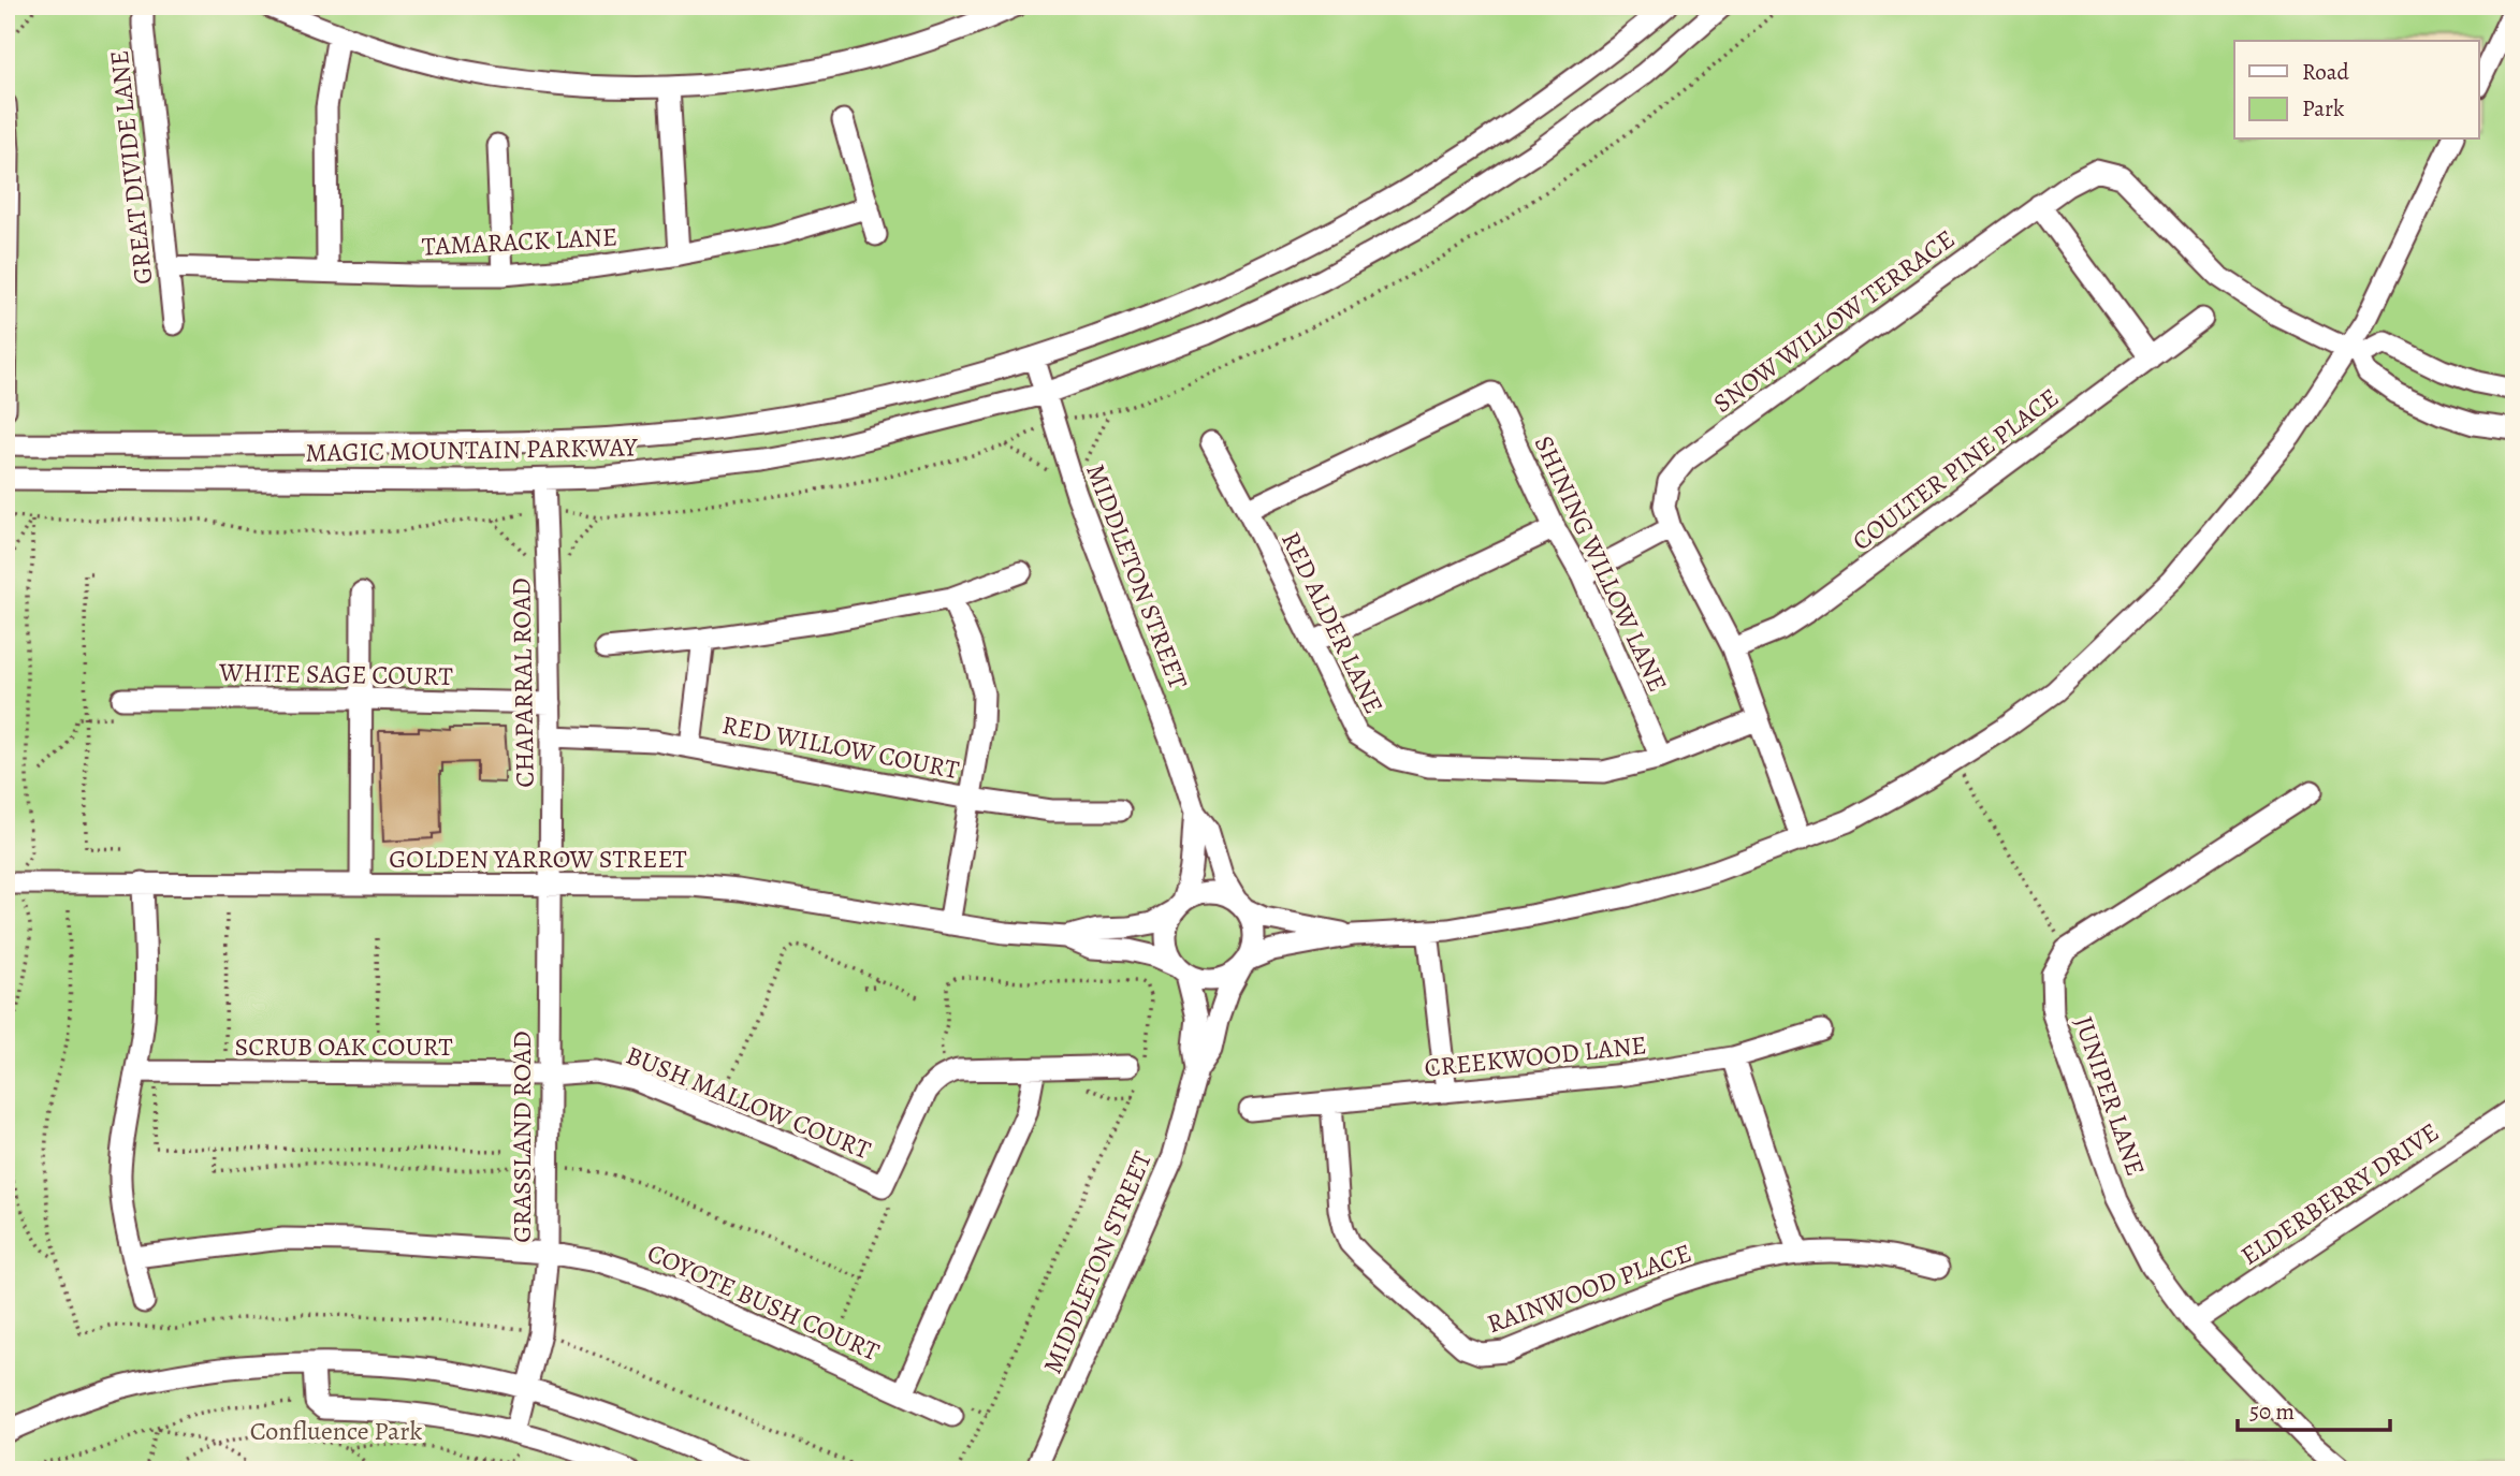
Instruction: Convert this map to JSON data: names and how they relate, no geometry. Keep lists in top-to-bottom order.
{
  "streets": {
    "street": [
      "GREAT DIVIDE LANE",
      "TAMARACK LANE",
      "SNOW WILLOW TERRACE",
      "MAGIC MOUNTAIN PARKWAY",
      "COULTER PINE PLACE",
      "SHINING WILLOW LANE",
      "MIDDLETON STREET",
      "RED ALDER LANE",
      "WHITE SAGE COURT",
      "CHAPARRAL ROAD",
      "RED WILLOW COURT",
      "GOLDEN YARROW STREET",
      "SCRUB OAK COURT",
      "CREEKWOOD LANE",
      "JUNIPER LANE",
      "BUSH MALLOW COURT",
      "GRASSLAND ROAD",
      "ELDERBERRY DRIVE",
      "RAINWOOD PLACE",
      "COYOTE BUSH COURT"
    ]
  },
  "crossings": [
    ["GREAT DIVIDE LANE", "TAMARACK LANE"],
    ["SNOW WILLOW TERRACE", "COULTER PINE PLACE"],
    ["SNOW WILLOW TERRACE", "RED ALDER LANE"],
    ["MAGIC MOUNTAIN PARKWAY", "MIDDLETON STREET"],
    ["MAGIC MOUNTAIN PARKWAY", "CHAPARRAL ROAD"],
    ["SHINING WILLOW LANE", "RED ALDER LANE"],
    ["MIDDLETON STREET", "GOLDEN YARROW STREET"],
    ["WHITE SAGE COURT", "CHAPARRAL ROAD"],
    ["CHAPARRAL ROAD", "RED WILLOW COURT"],
    ["CHAPARRAL ROAD", "GOLDEN YARROW STREET"],
    ["CHAPARRAL ROAD", "GRASSLAND ROAD"],
    ["GOLDEN YARROW STREET", "GRASSLAND ROAD"],
    ["SCRUB OAK COURT", "BUSH MALLOW COURT"],
    ["SCRUB OAK COURT", "GRASSLAND ROAD"],
    ["CREEKWOOD LANE", "RAINWOOD PLACE"],
    ["JUNIPER LANE", "ELDERBERRY DRIVE"],
    ["BUSH MALLOW COURT", "GRASSLAND ROAD"],
    ["GRASSLAND ROAD", "COYOTE BUSH COURT"]
  ],
  "parks": ["Confluence Park"],
  "legend": ["Road", "Park"],
  "scale_bar": "50 m"
}
